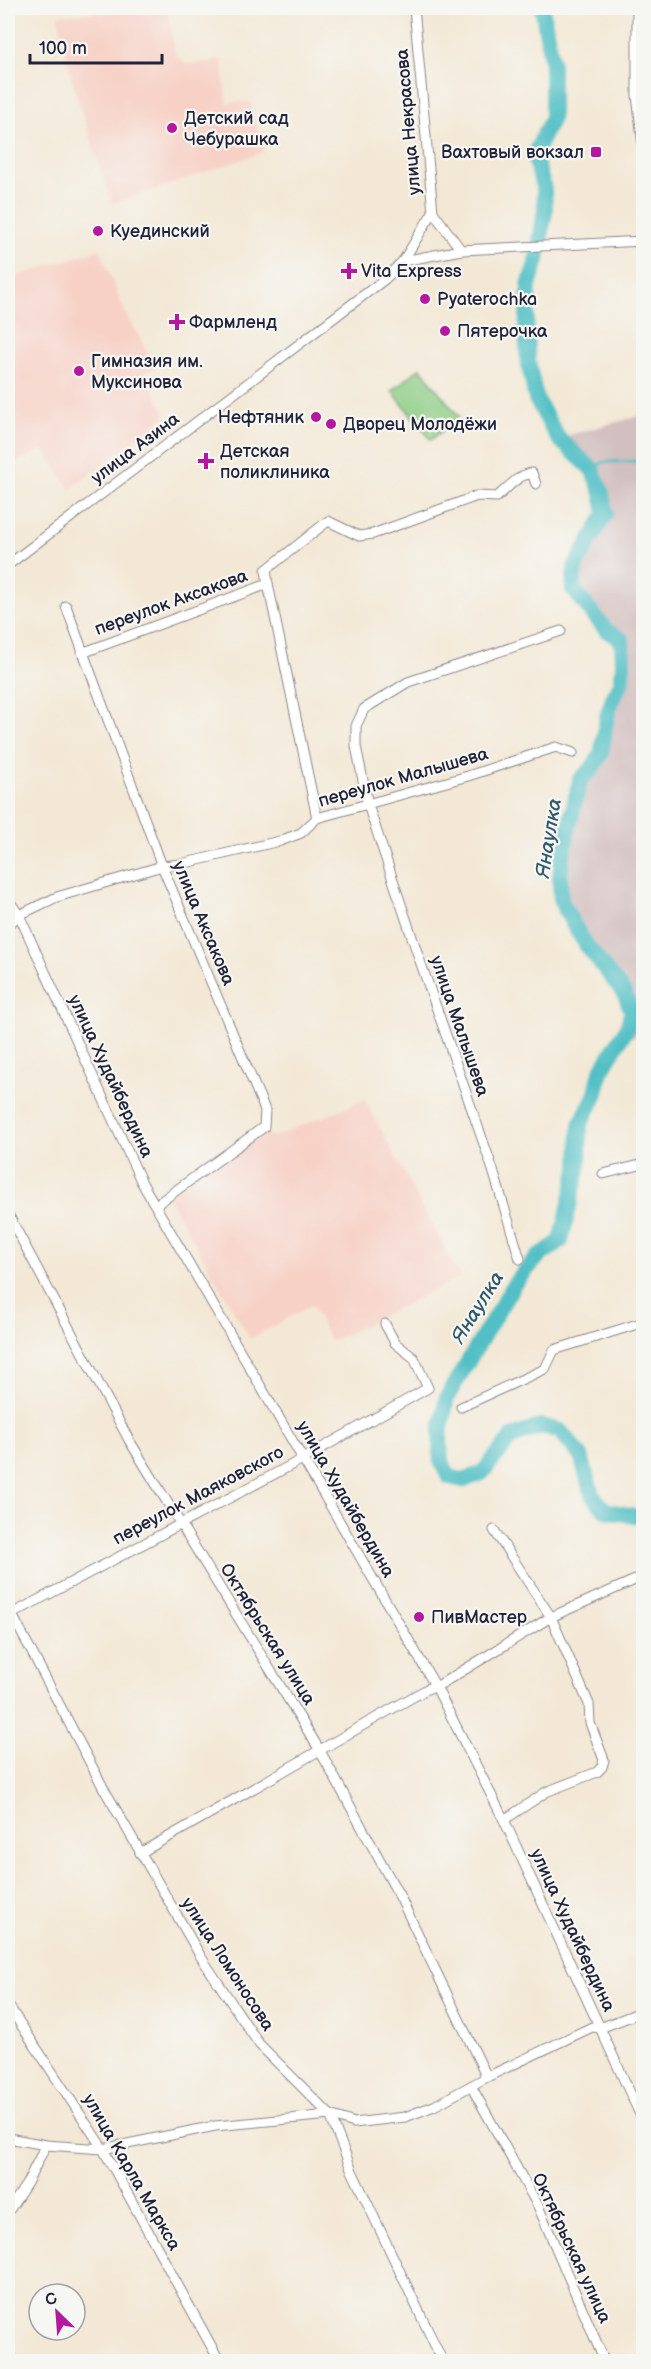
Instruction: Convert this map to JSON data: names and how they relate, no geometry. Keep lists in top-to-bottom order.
{
  "streets": {
    "street": [
      "улица Некрасова",
      "улица Азина",
      "переулок Аксакова",
      "переулок Малышева",
      "улица Аксакова",
      "улица Малышева",
      "улица Худайбердина",
      "переулок Маяковского",
      "Октябрьская улица",
      "улица Ломоносова",
      "улица Карла Маркса"
    ]
  },
  "crossings": [
    ["улица Некрасова", "улица Азина"],
    ["переулок Аксакова", "улица Аксакова"],
    ["переулок Малышева", "улица Аксакова"],
    ["переулок Малышева", "улица Малышева"],
    ["переулок Малышева", "улица Худайбердина"],
    ["улица Аксакова", "улица Худайбердина"],
    ["улица Худайбердина", "переулок Маяковского"],
    ["переулок Маяковского", "Октябрьская улица"],
    ["переулок Маяковского", "улица Ломоносова"]
  ],
  "water": ["Янаулка"],
  "places": {
    "other": [
      "Детский сад Чебурашка",
      "Куединский",
      "Pyaterochka",
      "Пятерочка",
      "Гимназия им. Муксинова",
      "Нефтяник",
      "Дворец Молодёжи",
      "ПивМастер"
    ],
    "transit": ["Вахтовый вокзал"],
    "health": ["Vita Express", "Фармленд", "Детская поликлиника"]
  },
  "scale_bar": "100 m",
  "north": "top left"
}
